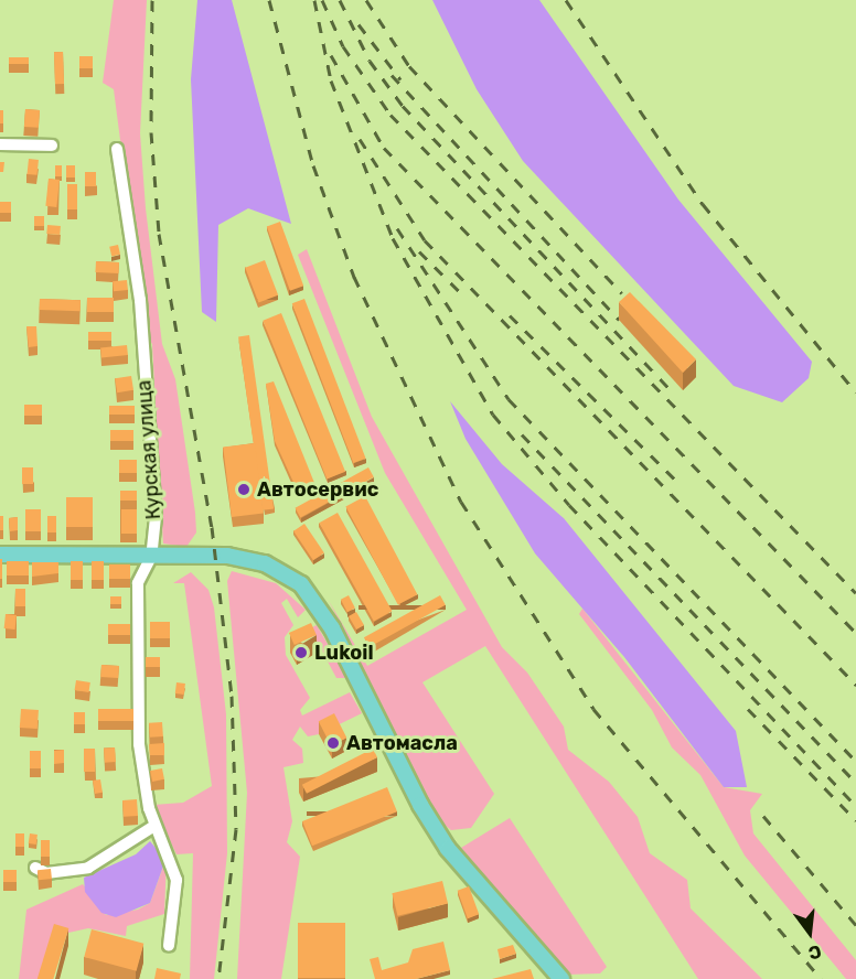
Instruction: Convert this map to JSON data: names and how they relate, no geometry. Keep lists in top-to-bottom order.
{
  "streets": {
    "street": ["Курская улица"]
  },
  "places": ["Автосервис", "Lukoil", "Автомасла"],
  "north": "bottom"
}
